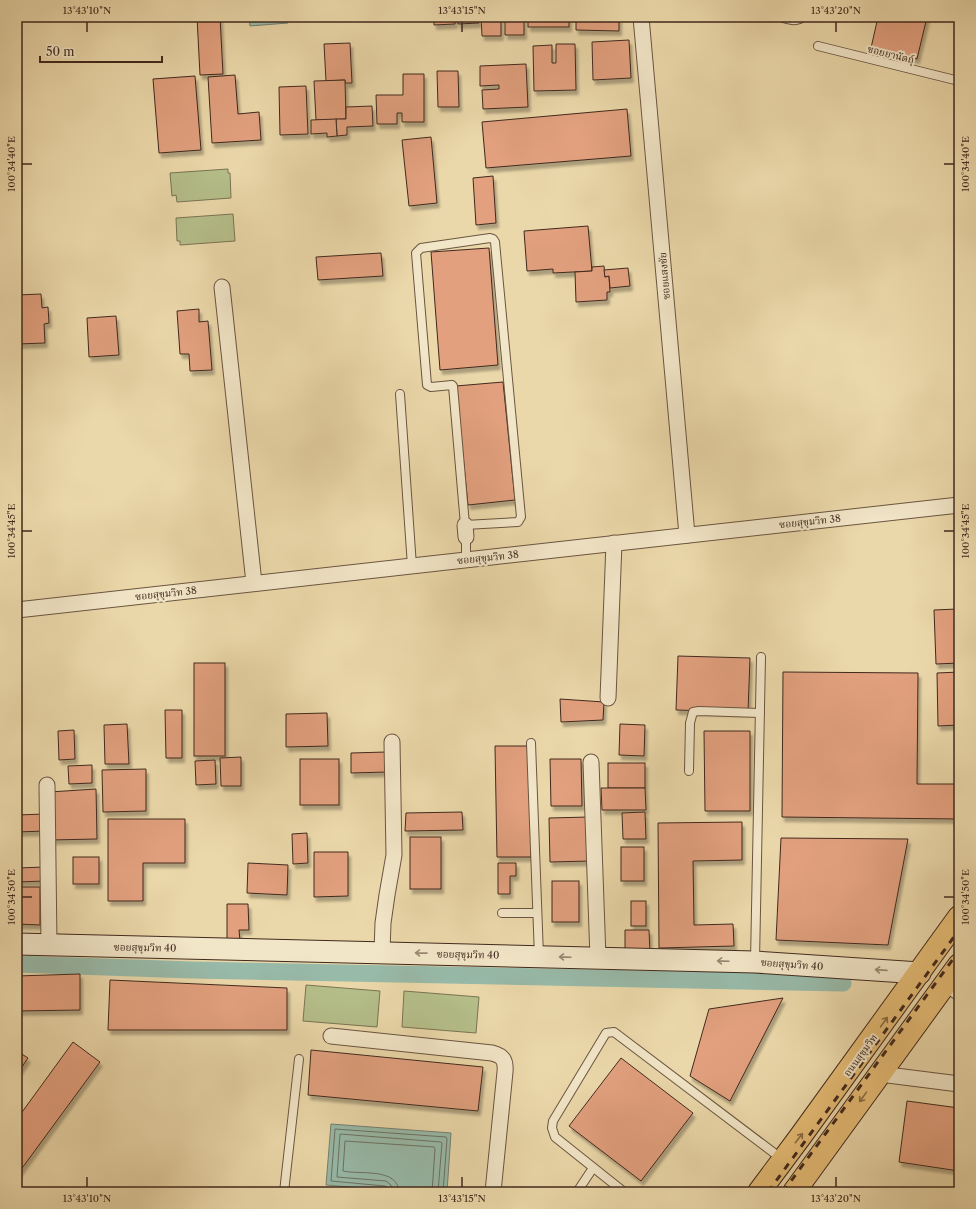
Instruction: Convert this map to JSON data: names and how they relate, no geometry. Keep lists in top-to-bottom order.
{
  "streets": {
    "main road": ["ถนนสุขุมวิท"],
    "street": ["ซอยแสงชัย", "ซอยสุขุมวิท 38", "ซอยสุขุมวิท 40"],
    "lane": ["ซอยยานัดถุ์"]
  },
  "crossings": [
    ["ซอยแสงชัย", "ซอยสุขุมวิท 38"],
    ["ซอยสุขุมวิท 40", "ถนนสุขุมวิท"]
  ],
  "one_way": ["ซอยสุขุมวิท 40"],
  "scale_bar": "50 m",
  "coordinates": [
    "13°43'10\"N",
    "13°43'15\"N",
    "13°43'20\"N",
    "100°34'40\"E",
    "100°34'45\"E",
    "100°34'50\"E"
  ]
}
